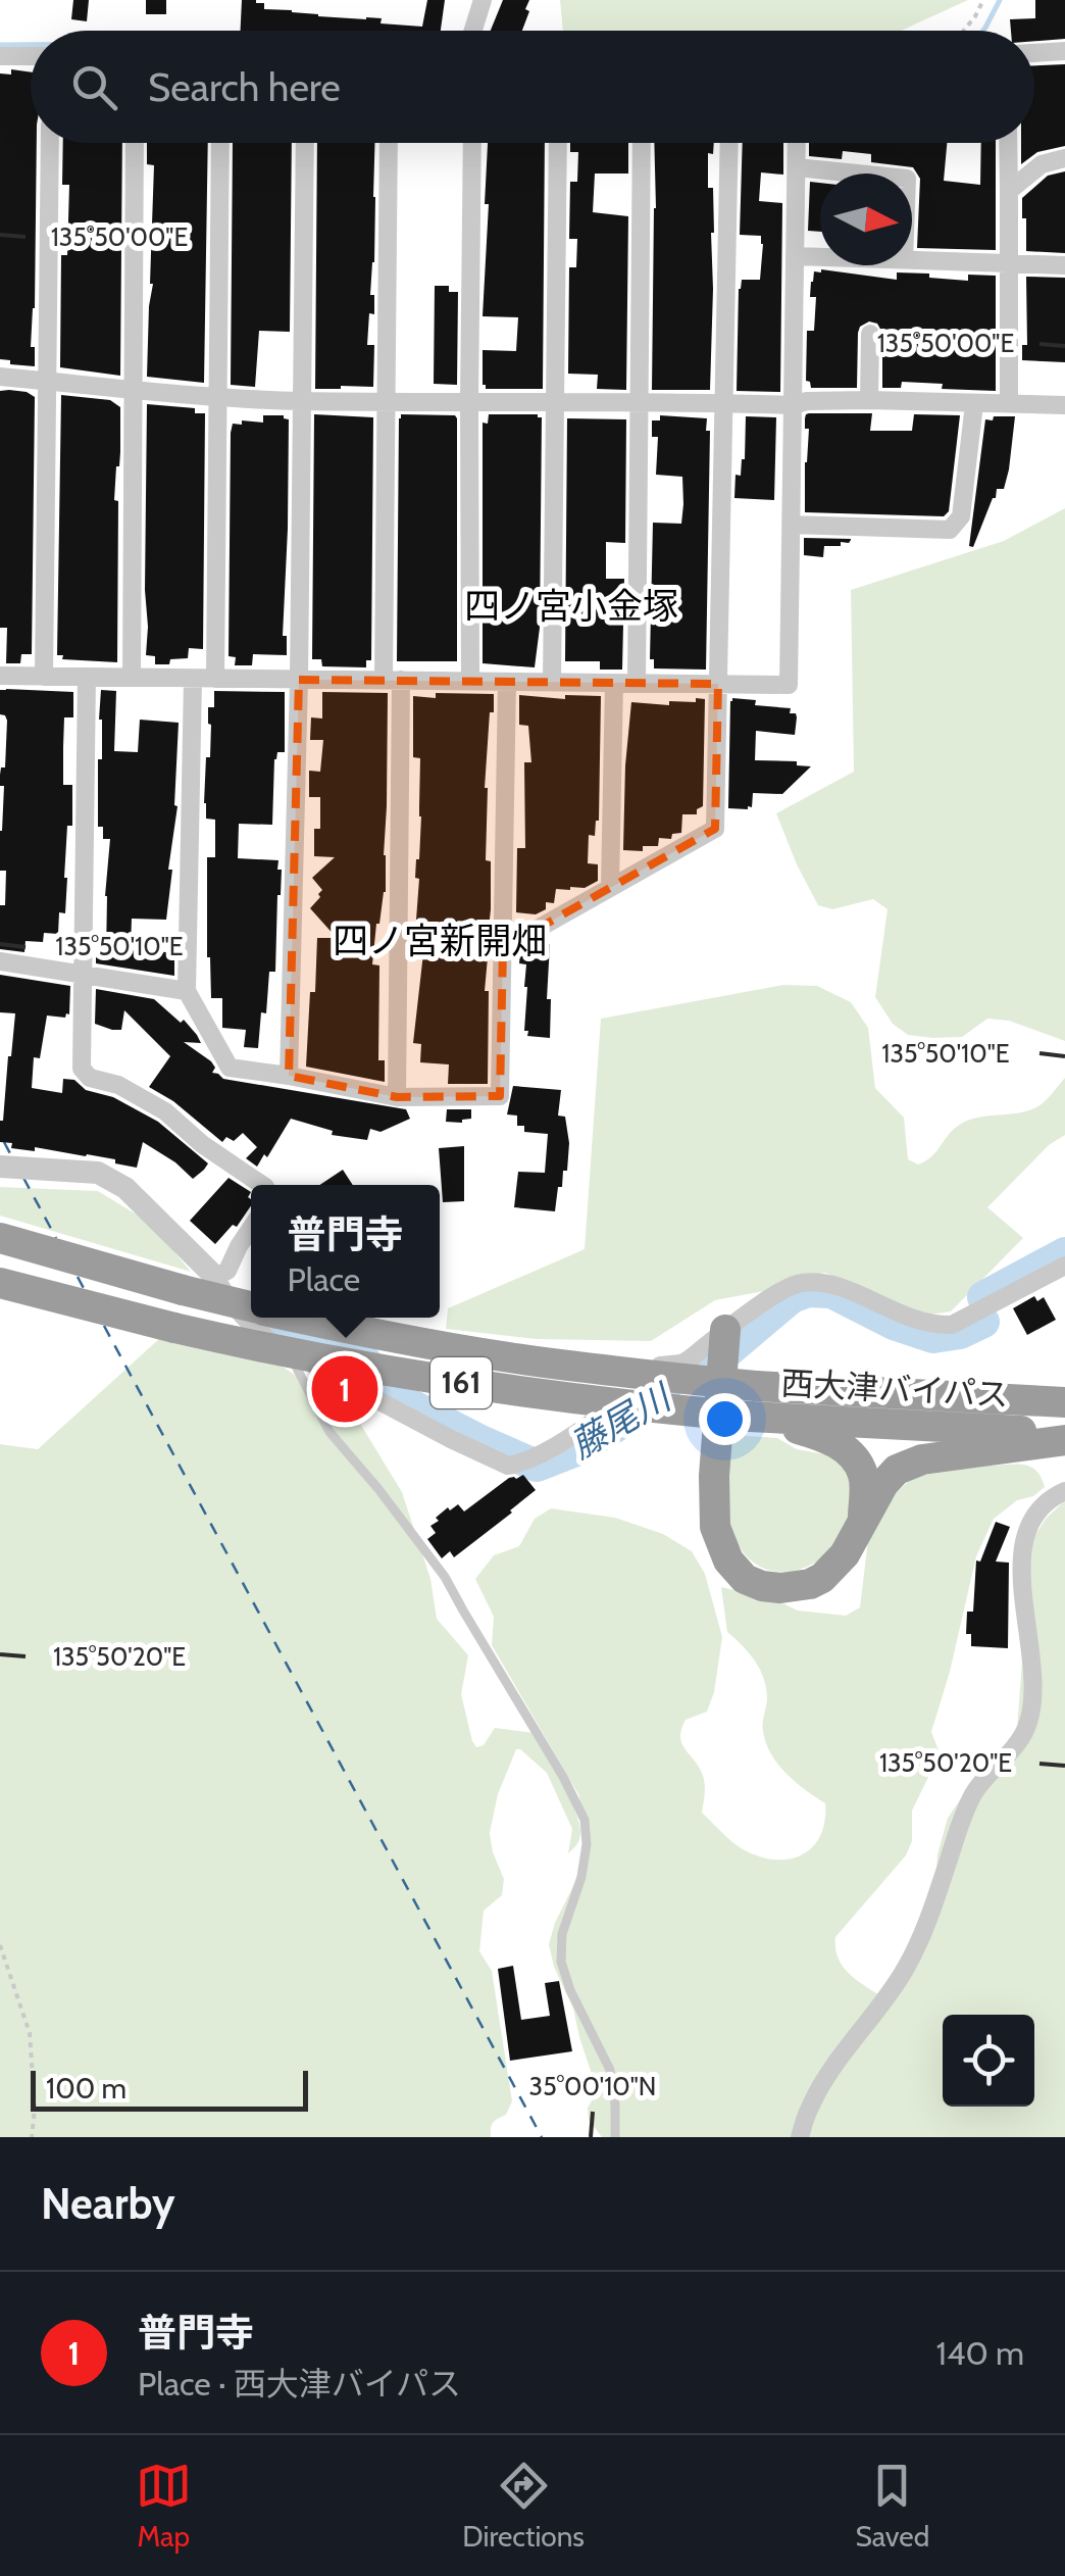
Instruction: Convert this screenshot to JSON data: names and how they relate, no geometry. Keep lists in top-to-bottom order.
{
  "streets": {
    "highway": ["161", "西大津バイパス"]
  },
  "districts": ["四ノ宮小金塚", "四ノ宮新開畑"],
  "water": ["藤尾川"],
  "scale_bar": "100 m",
  "north": "right",
  "page": {
    "search": "Search here",
    "popup": ["普門寺", "Place"],
    "pins": "1",
    "scale": "100 m",
    "heading": "Nearby",
    "list": [
      {
        "mark": "1",
        "name": "普門寺",
        "note": "Place · 西大津バイパス",
        "value": "140 m"
      }
    ],
    "nav": ["Map", "Directions", "Saved"]
  },
  "coordinates": [
    "135°50'00\"E",
    "135°50'10\"E",
    "135°50'20\"E",
    "35°00'10\"N"
  ]
}
